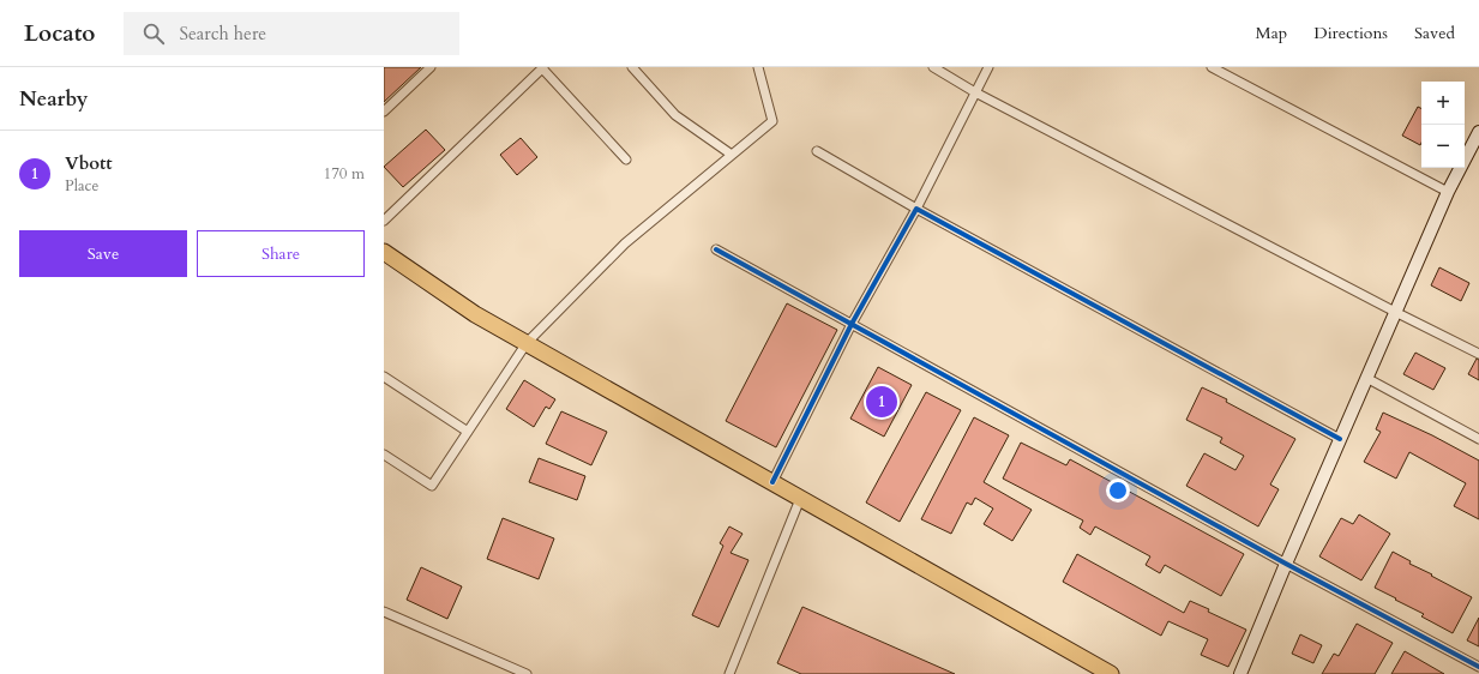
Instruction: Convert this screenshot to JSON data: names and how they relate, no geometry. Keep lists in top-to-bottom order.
{
  "page": {
    "header": "Locato",
    "search": "Search here",
    "nav": ["Map", "Directions", "Saved"],
    "heading": "Nearby",
    "map_buttons": ["+", "−"],
    "list": [
      {
        "mark": "1",
        "name": "Vbott",
        "note": "Place",
        "value": "170 m"
      }
    ],
    "buttons": ["Save", "Share"],
    "pins": "1"
  }
}
